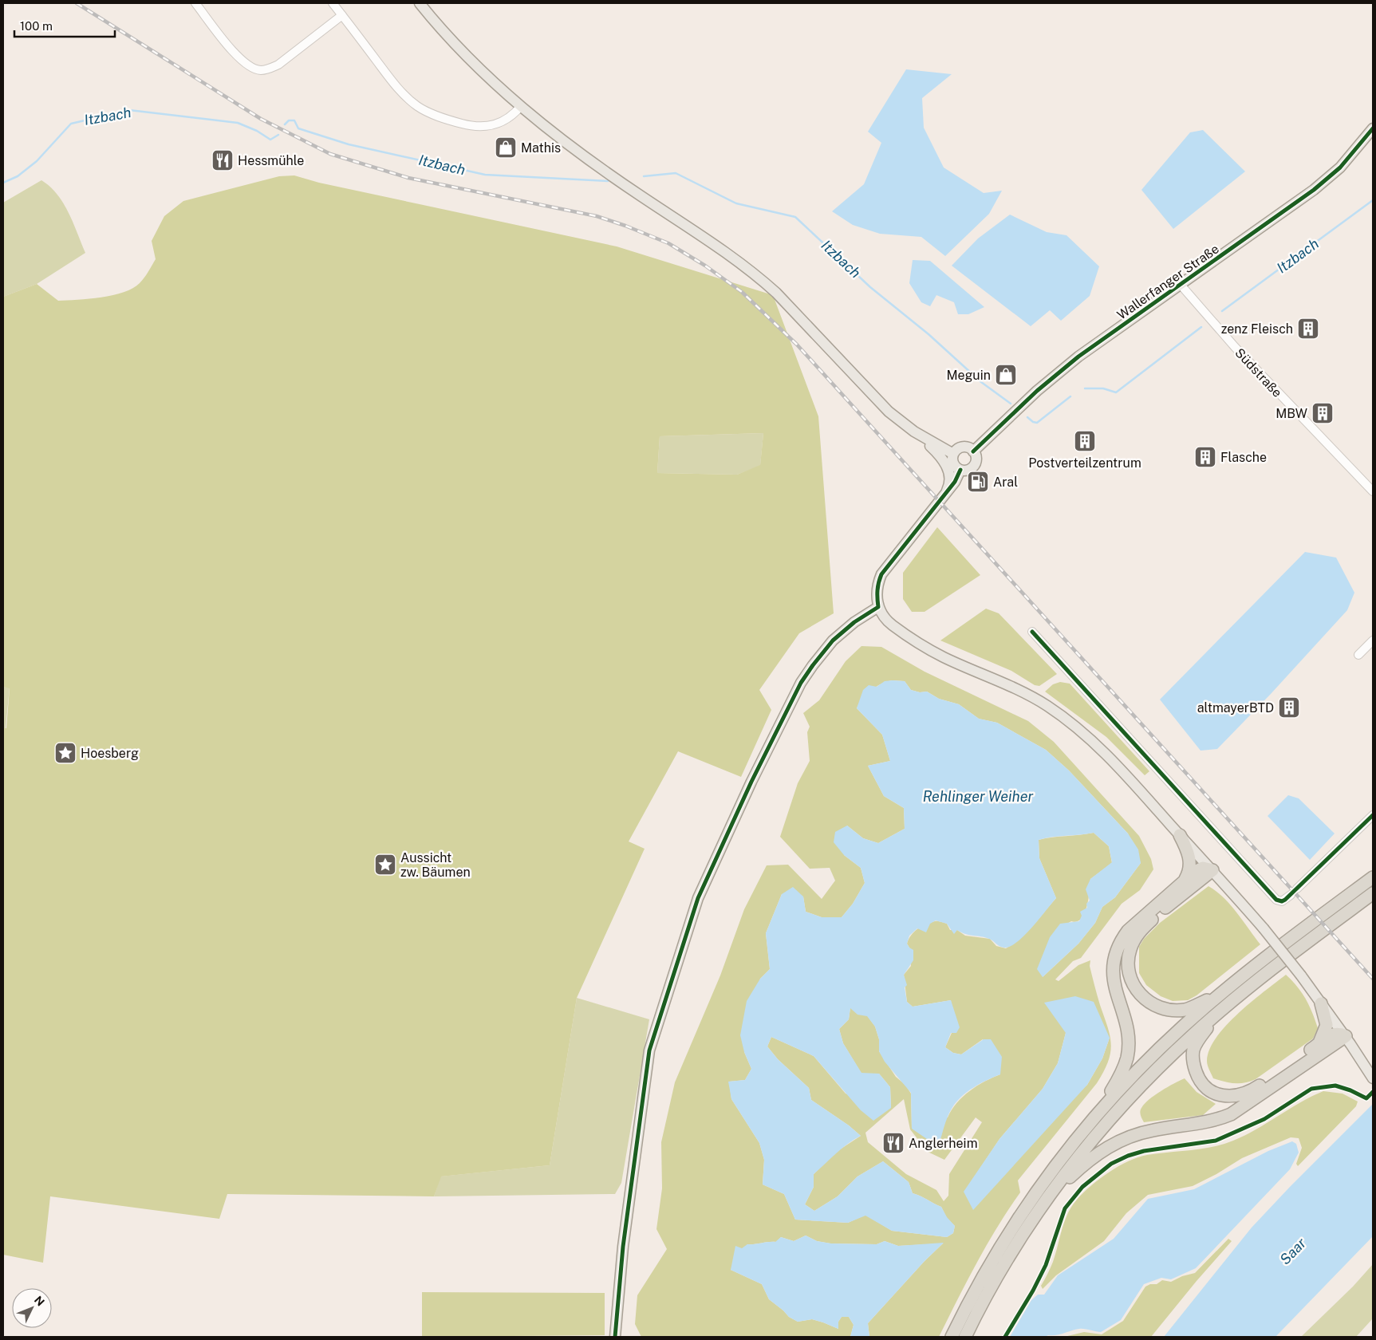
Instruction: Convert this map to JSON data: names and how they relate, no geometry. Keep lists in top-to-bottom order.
{
  "streets": {
    "main road": ["Wallerfanger Straße"],
    "street": ["Südstraße"]
  },
  "crossings": [
    ["Wallerfanger Straße", "Südstraße"]
  ],
  "water": ["Itzbach", "Rehlinger Weiher", "Saar"],
  "places": {
    "shop": ["Mathis", "Meguin"],
    "restaurant": ["Hessmühle", "Anglerheim"],
    "building": [
      "zenz Fleisch",
      "MBW",
      "Postverteilzentrum",
      "Flasche",
      "altmayerBTD"
    ],
    "fuel station": ["Aral"],
    "place": ["Hoesberg", "Aussicht zw. Bäumen"]
  },
  "scale_bar": "100 m",
  "north": "top right"
}
